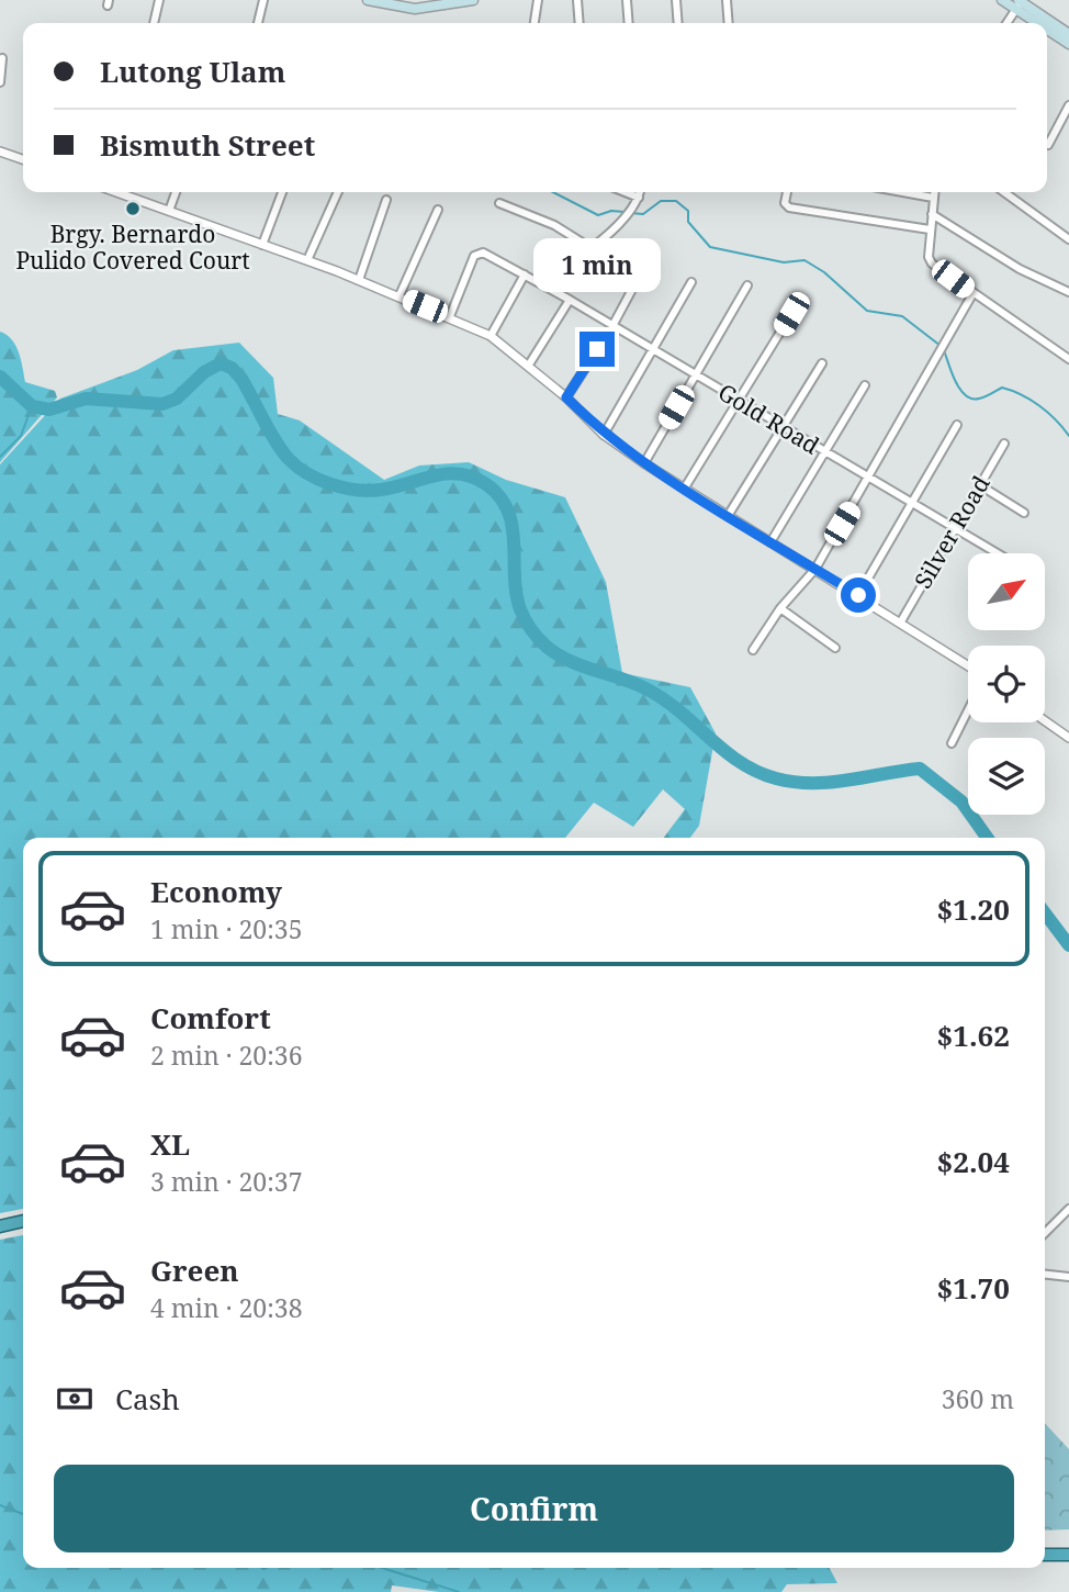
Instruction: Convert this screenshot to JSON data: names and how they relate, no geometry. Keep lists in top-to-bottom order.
{
  "streets": {
    "street": ["Gold Road", "Silver Road"]
  },
  "crossings": [
    ["Gold Road", "Silver Road"]
  ],
  "places": ["Brgy. Bernardo Pulido Covered Court"],
  "north": "top right",
  "page": {
    "banner": ["Lutong Ulam", "Bismuth Street"],
    "bubble": "1 min",
    "list": [
      {
        "name": "Economy",
        "note": "1 min · 20:35",
        "value": "$1.20"
      },
      {
        "name": "Comfort",
        "note": "2 min · 20:36",
        "value": "$1.62"
      },
      {
        "name": "XL",
        "note": "3 min · 20:37",
        "value": "$2.04"
      },
      {
        "name": "Green",
        "note": "4 min · 20:38",
        "value": "$1.70"
      }
    ],
    "pay": ["Cash", "360 m"],
    "buttons": "Confirm"
  }
}
